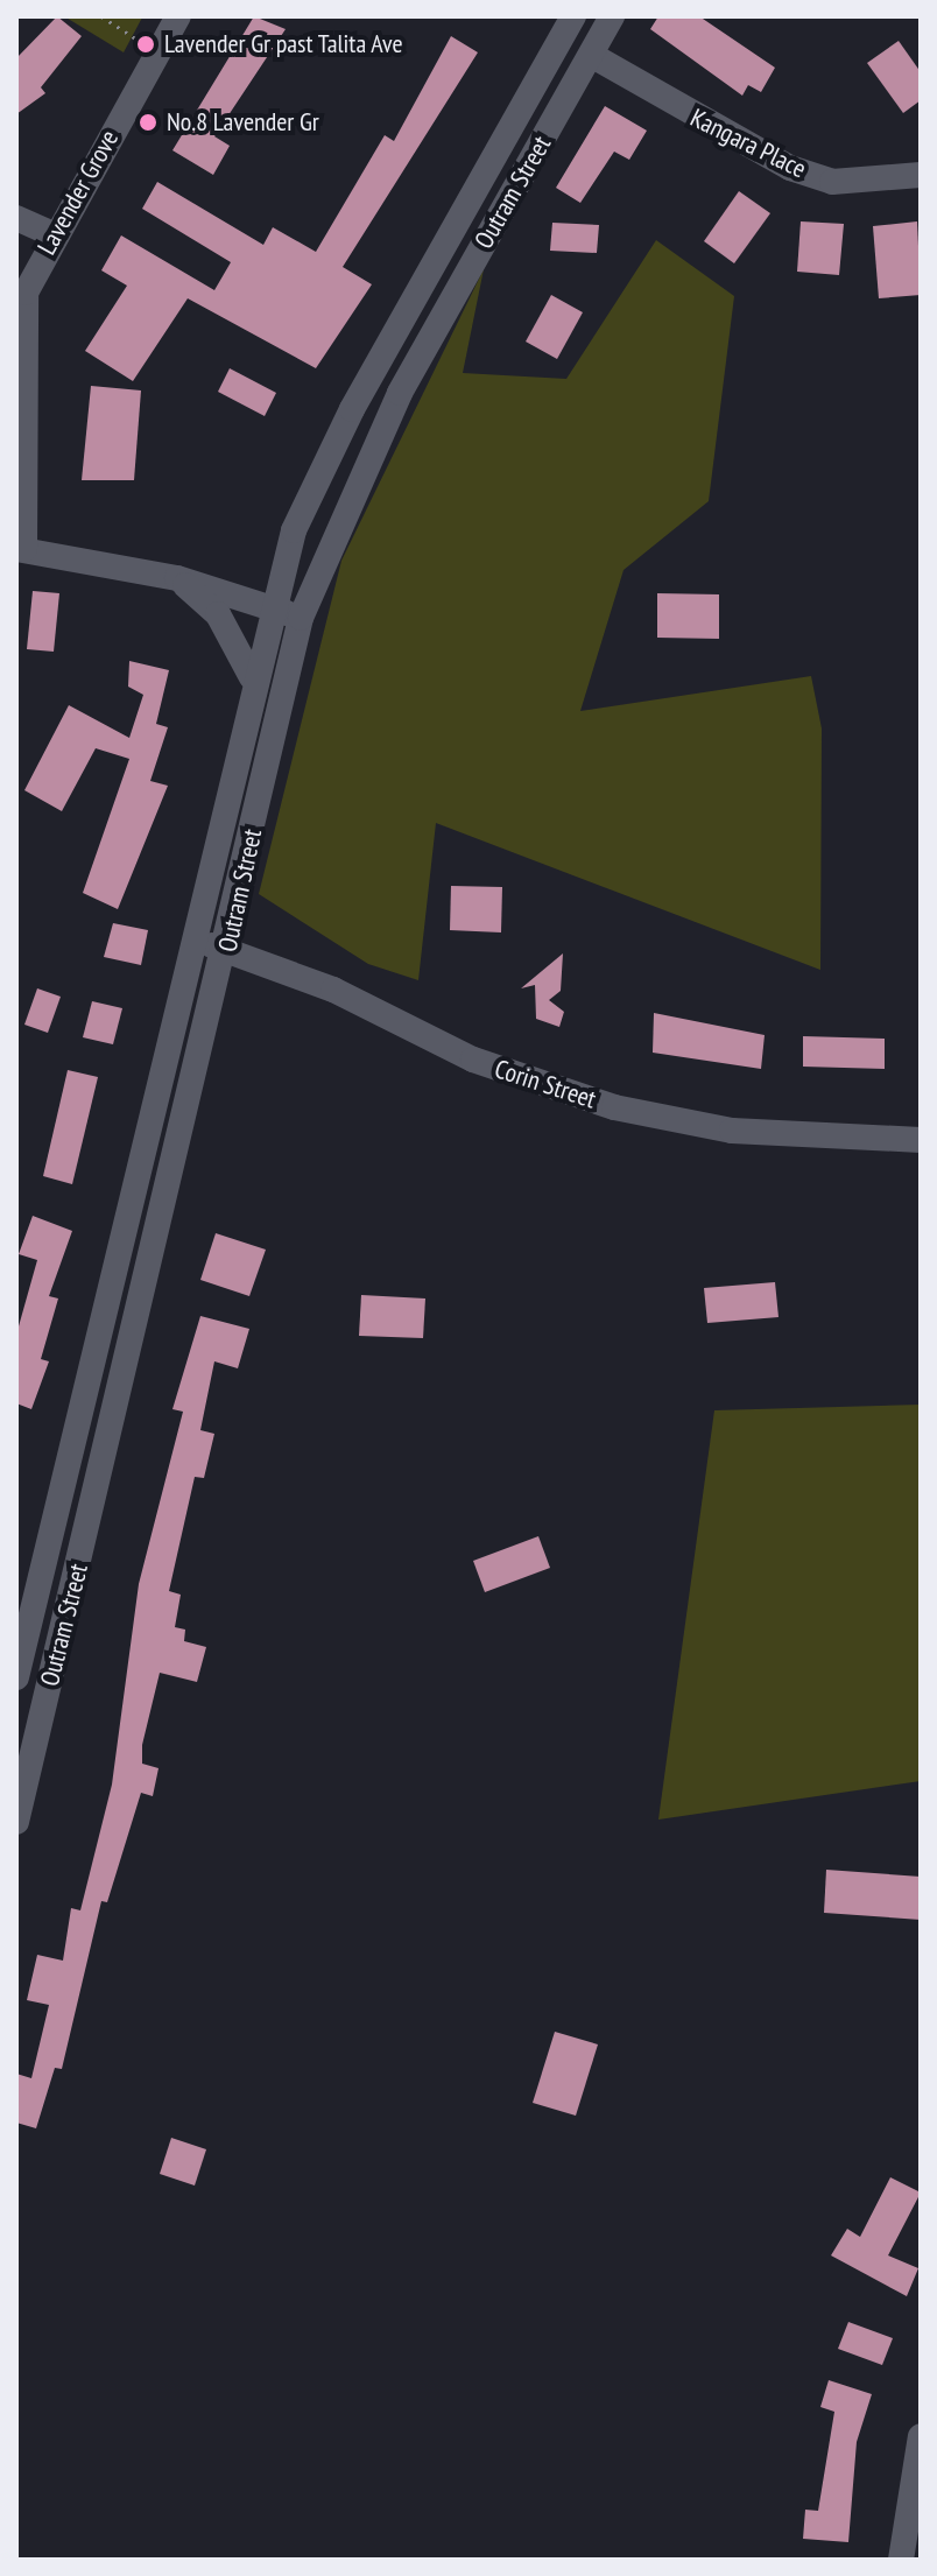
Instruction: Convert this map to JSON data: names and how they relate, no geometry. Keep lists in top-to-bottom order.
{
  "streets": {
    "street": [
      "Kangara Place",
      "Lavender Grove",
      "Outram Street",
      "Corin Street"
    ]
  },
  "crossings": [
    ["Kangara Place", "Outram Street"],
    ["Outram Street", "Corin Street"]
  ],
  "places": ["Lavender Gr past Talita Ave", "No.8 Lavender Gr"]
}
